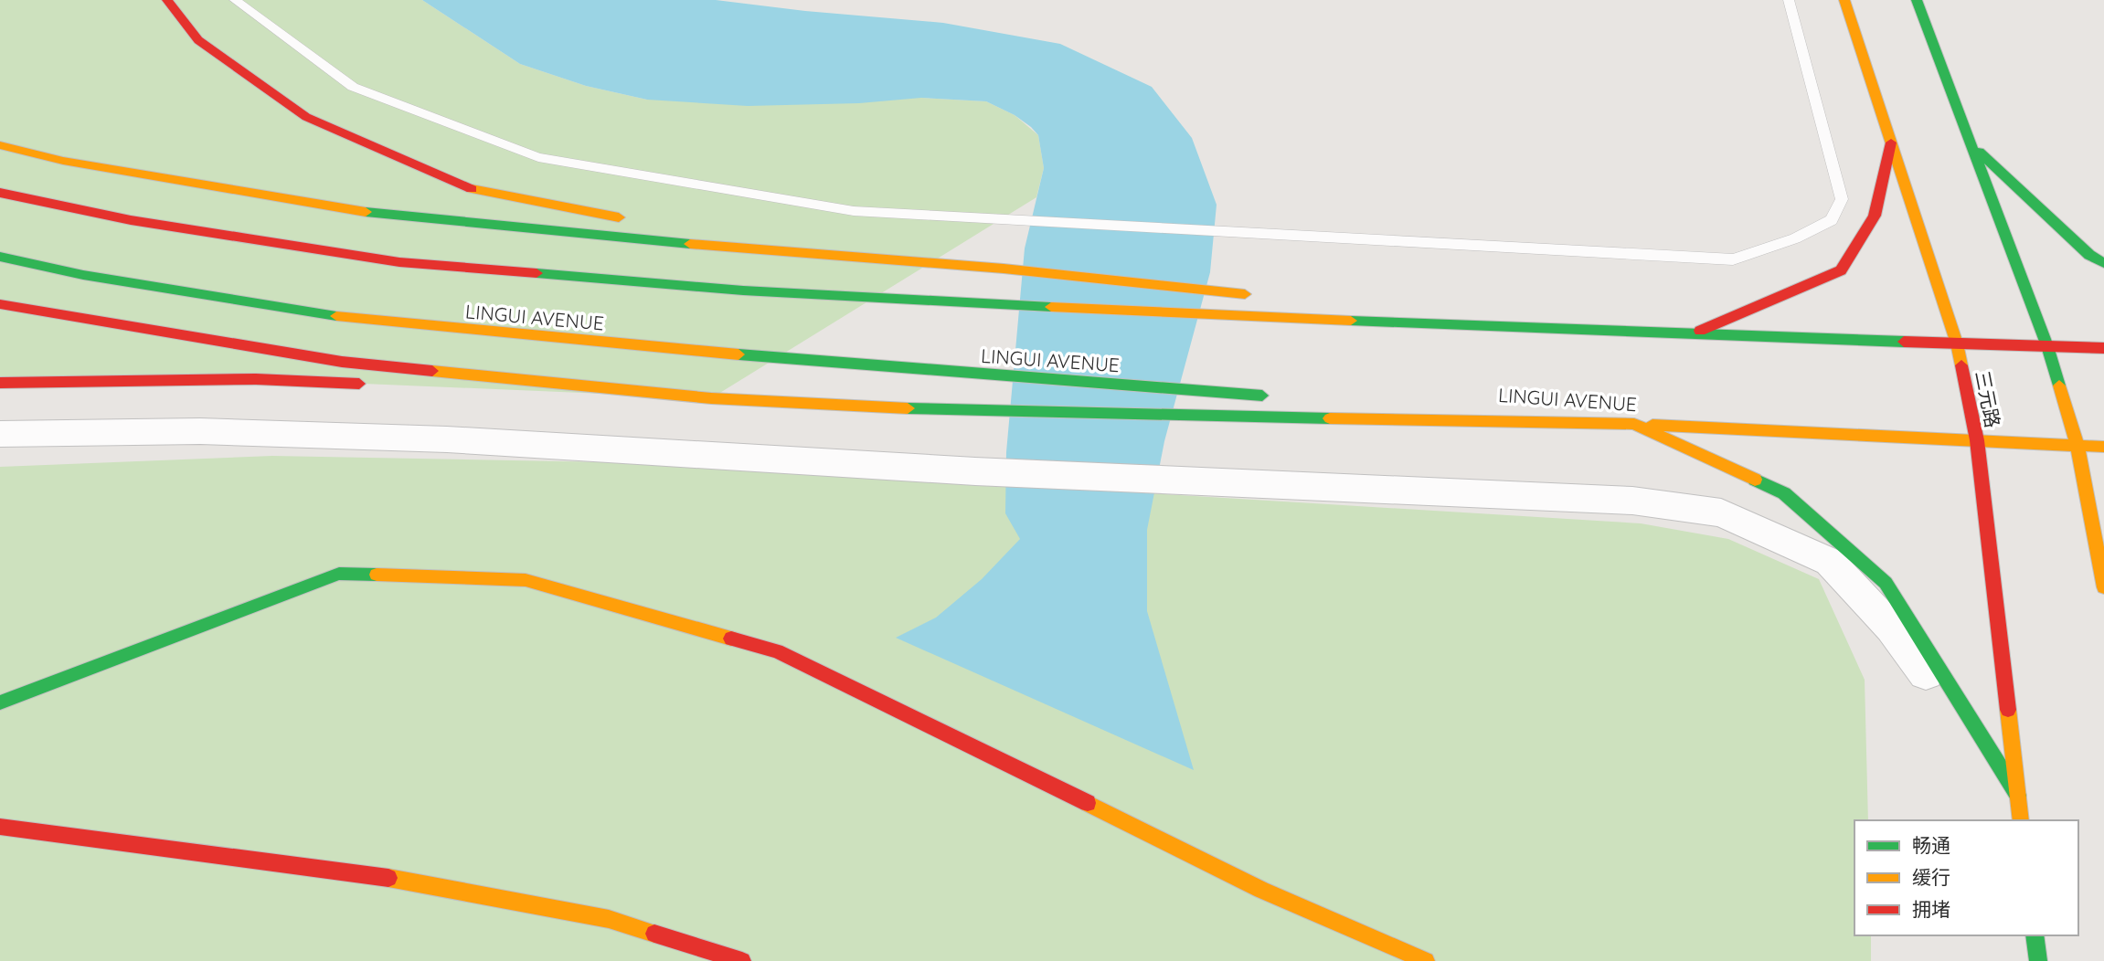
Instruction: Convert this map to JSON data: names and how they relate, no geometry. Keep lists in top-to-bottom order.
{
  "streets": {
    "main road": ["LINGUI AVENUE", "三元路"]
  },
  "crossings": [
    ["LINGUI AVENUE", "三元路"]
  ],
  "legend": ["畅通", "缓行", "拥堵"]
}
